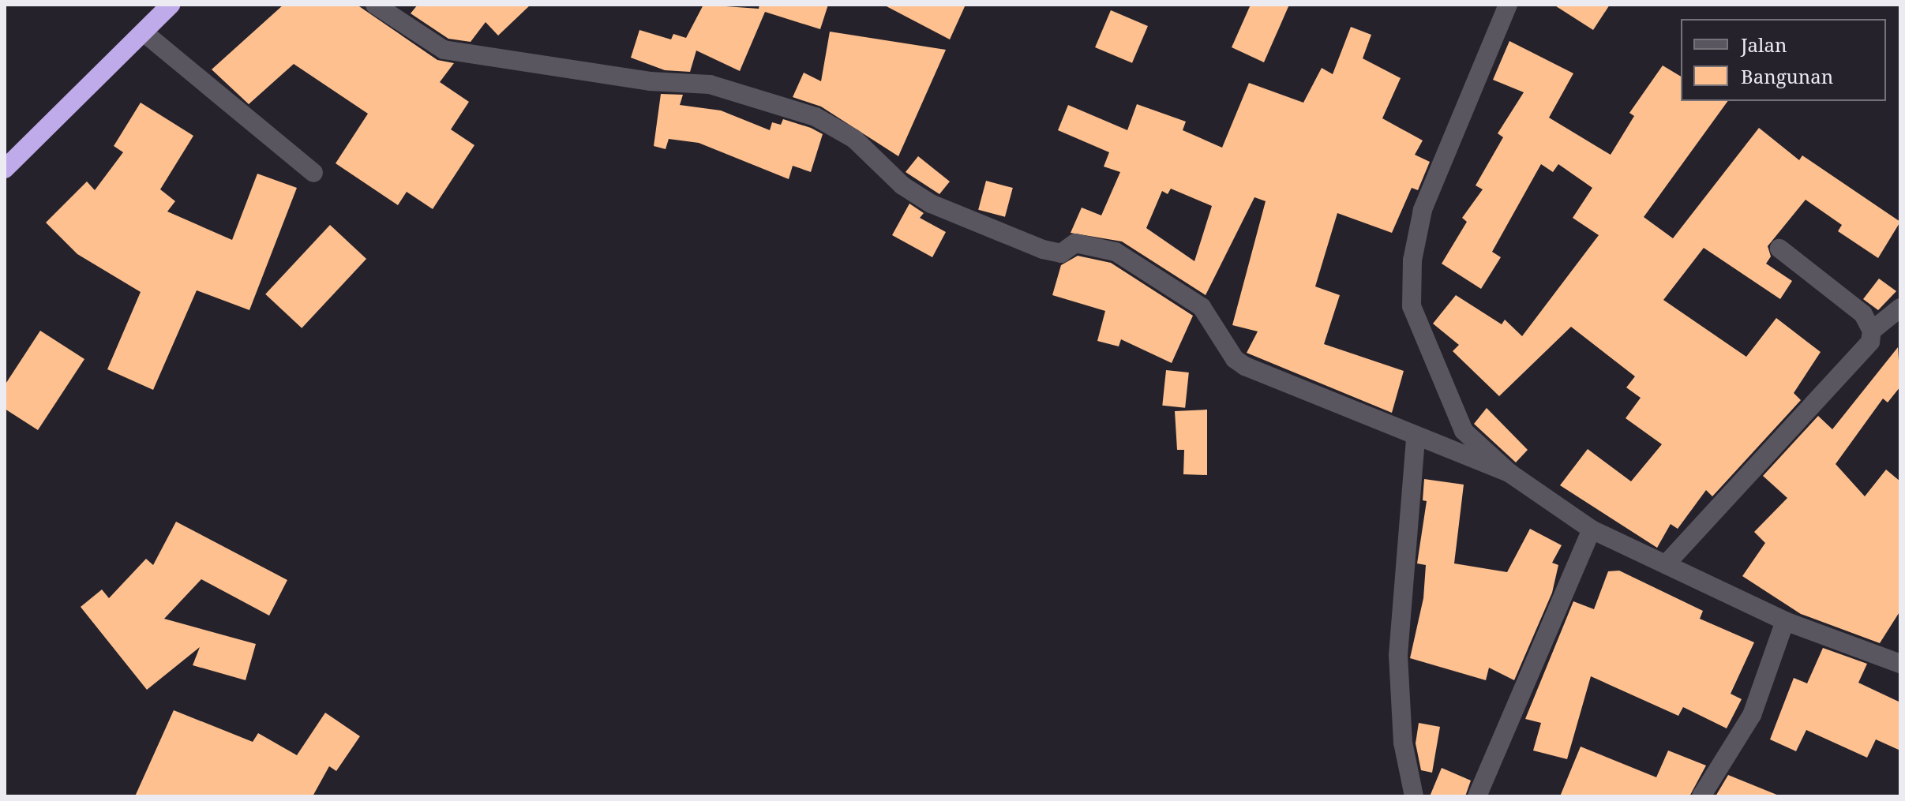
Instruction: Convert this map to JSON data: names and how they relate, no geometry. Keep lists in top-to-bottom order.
{
  "legend": ["Jalan", "Bangunan"]
}
